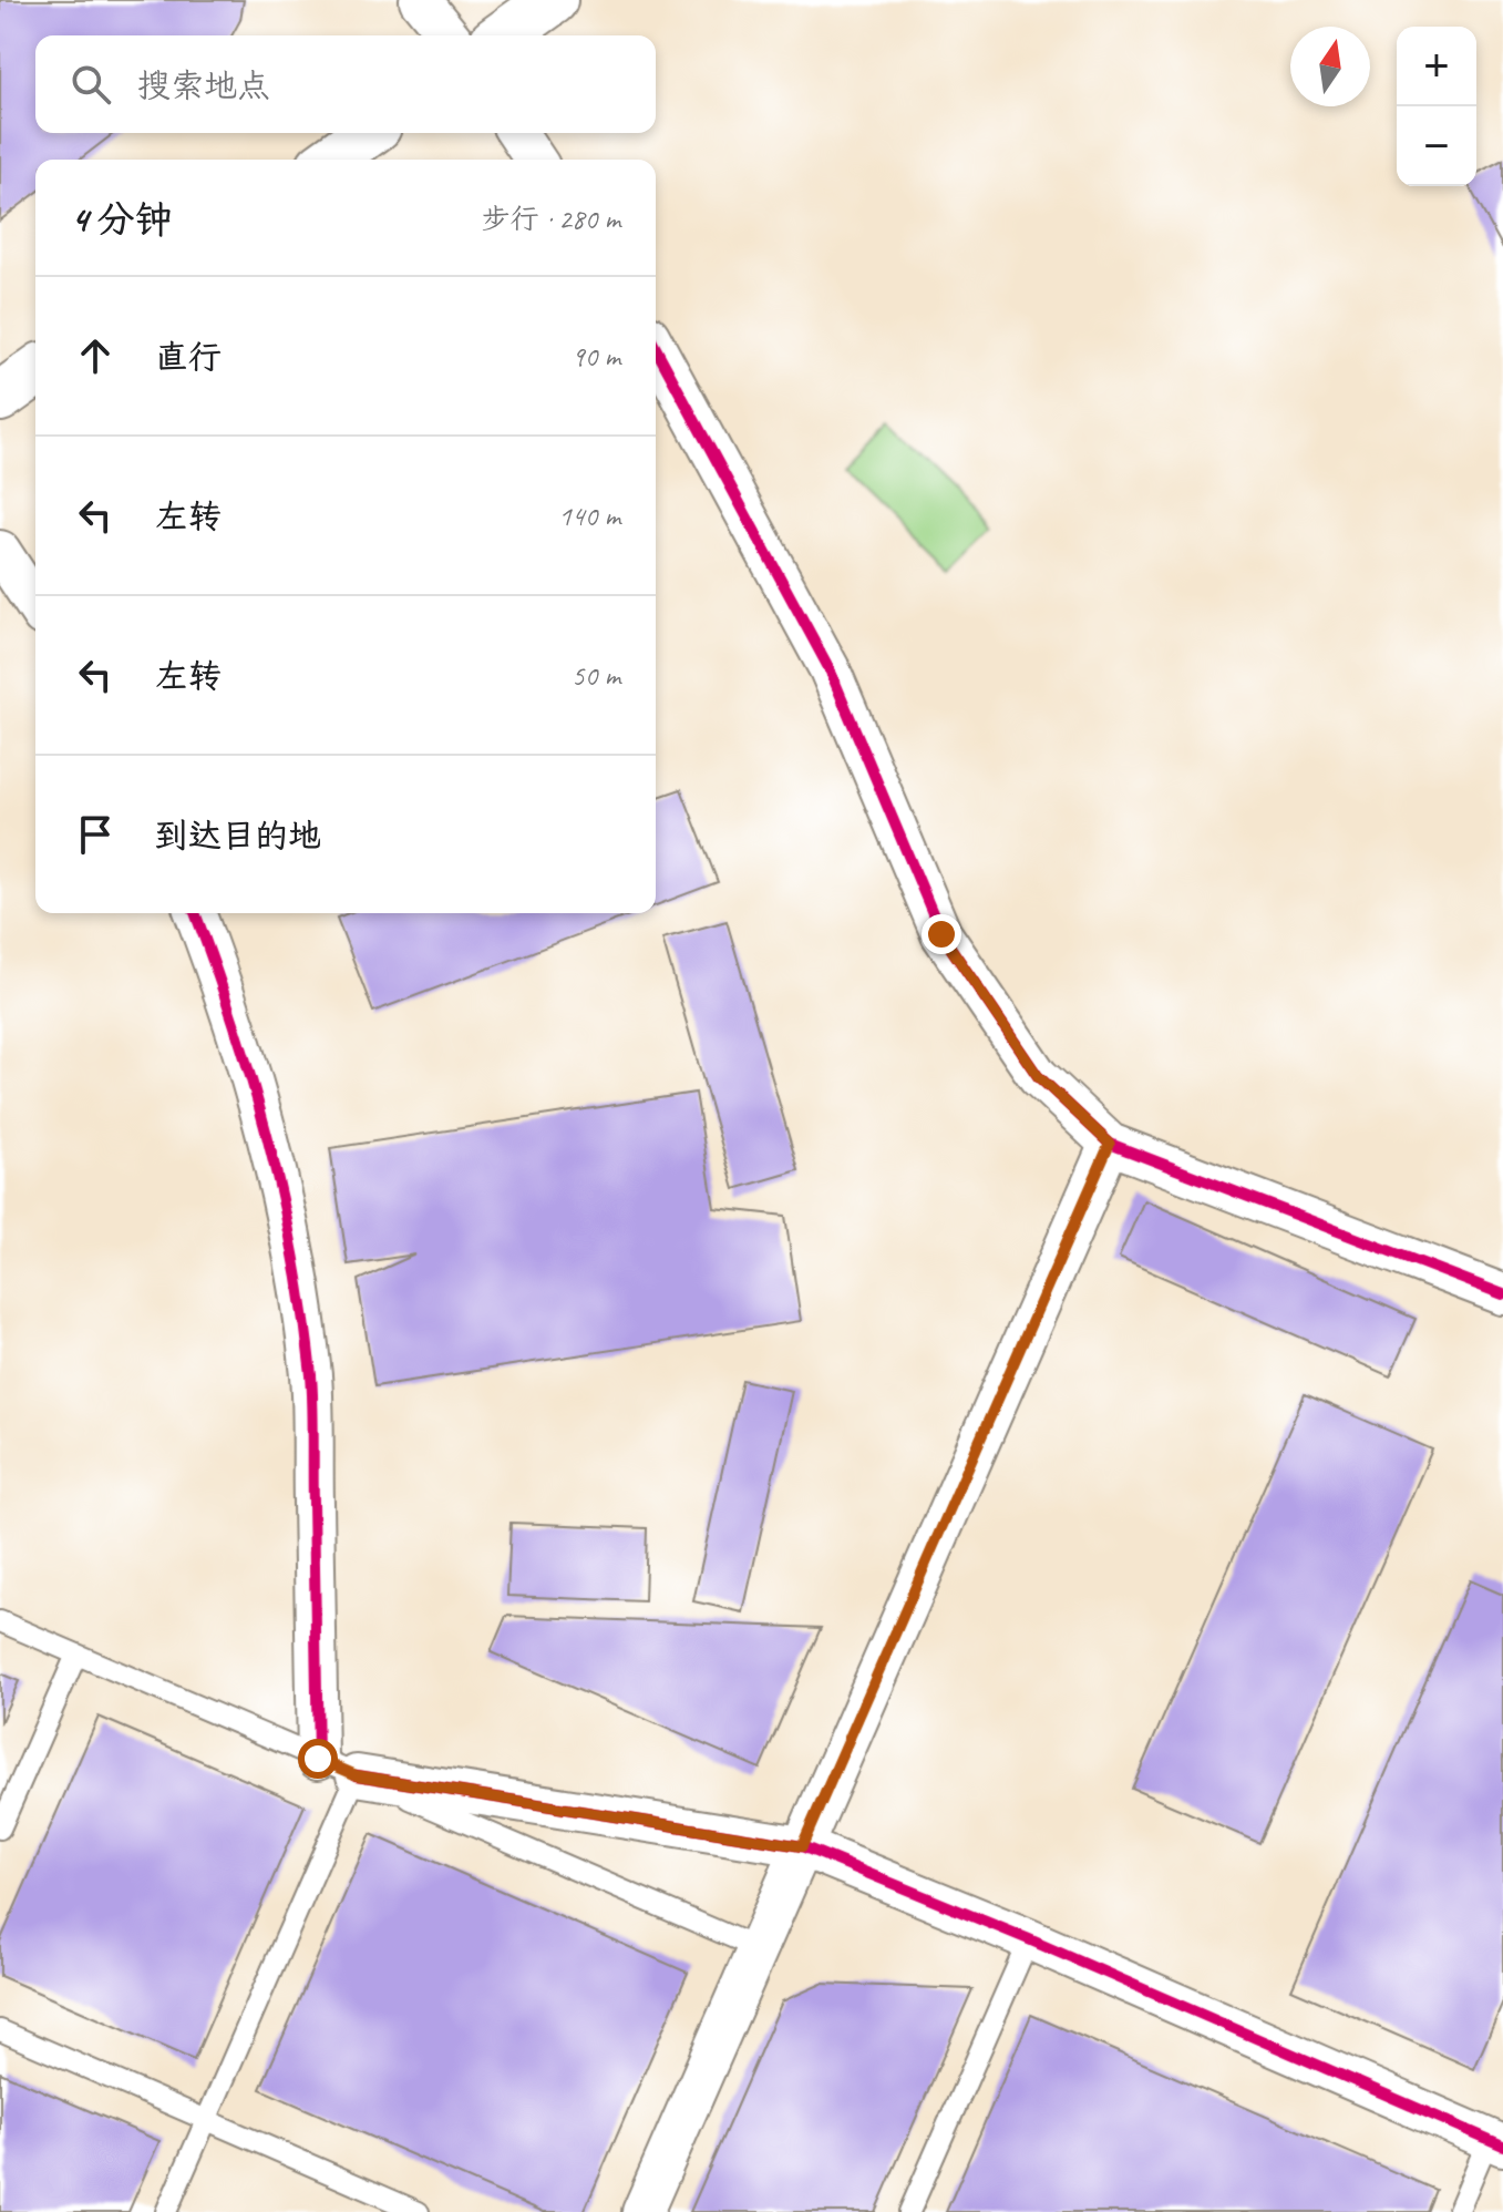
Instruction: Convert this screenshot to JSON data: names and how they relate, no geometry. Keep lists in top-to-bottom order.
{
  "north": "top",
  "page": {
    "map_buttons": ["+", "−"],
    "search": "搜索地点",
    "heading": ["4 分钟", "步行 · 280 m"],
    "list": [
      ["直行", "90 m"],
      ["左转", "140 m"],
      ["左转", "50 m"],
      "到达目的地"
    ]
  }
}
